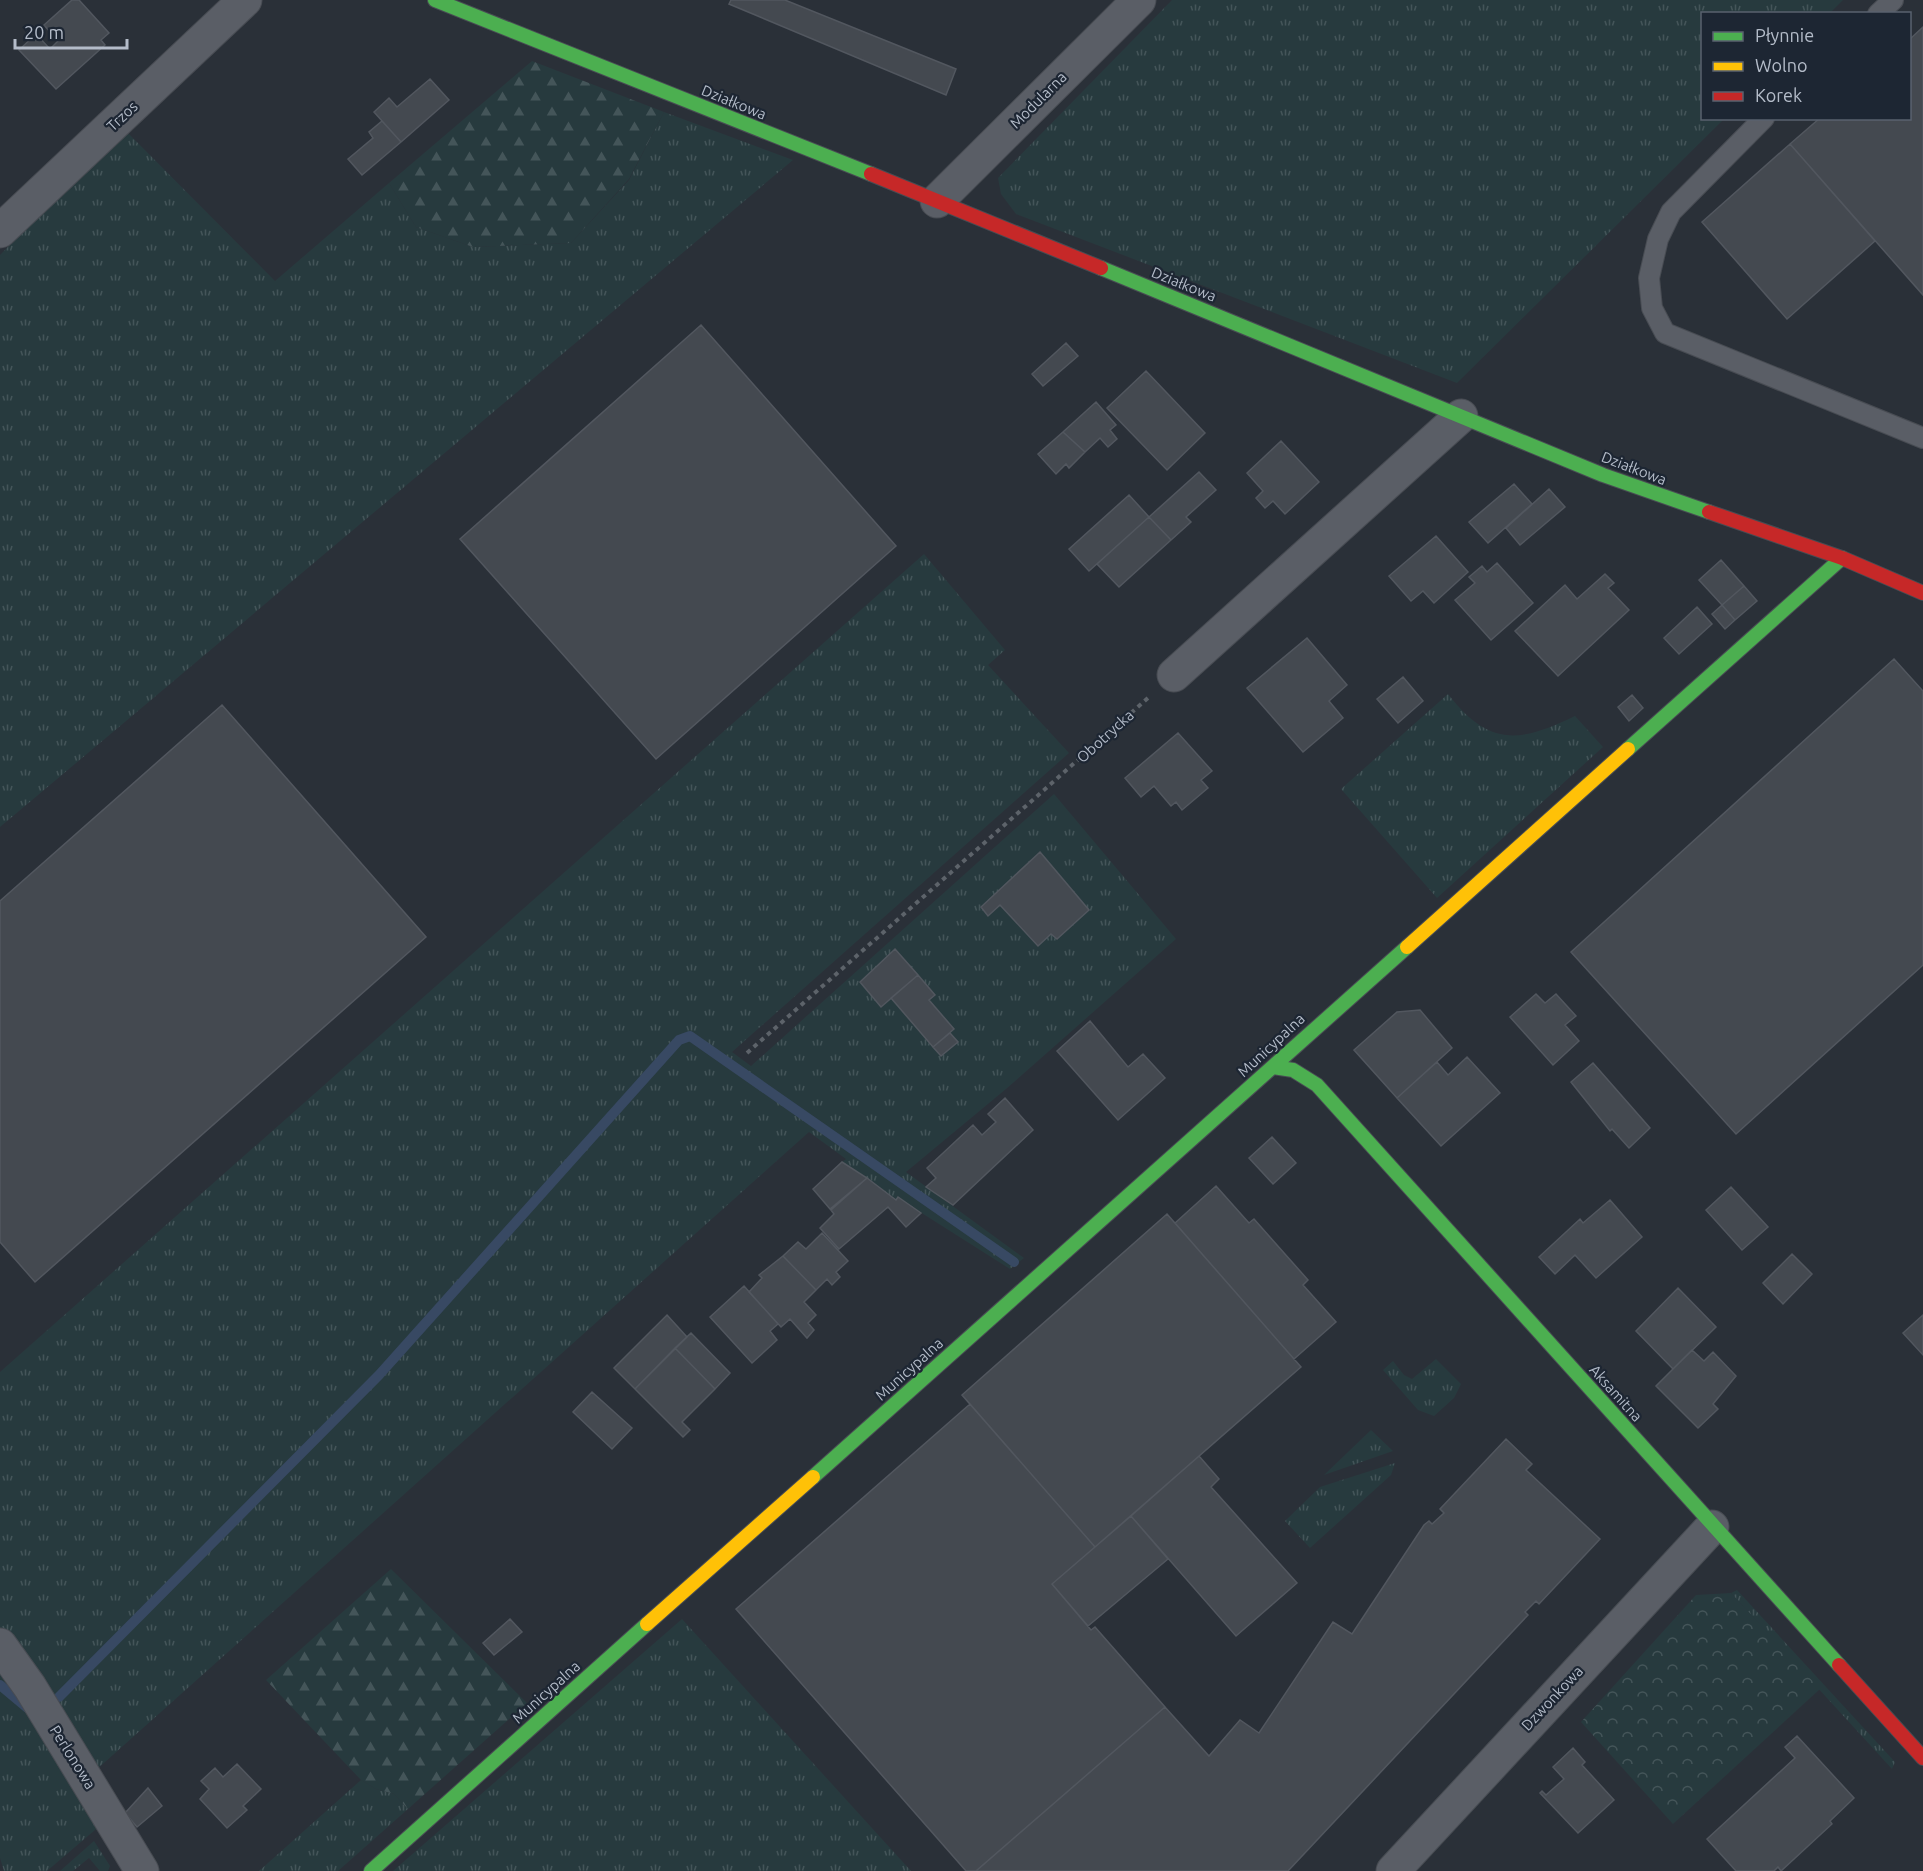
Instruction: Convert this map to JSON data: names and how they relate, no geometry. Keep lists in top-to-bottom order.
{
  "streets": {
    "street": [
      "Modularna",
      "Działkowa",
      "Trzos",
      "Municypalna",
      "Aksamitna",
      "Dzwonkowa",
      "Perlonowa"
    ],
    "path": ["Obotrycka"]
  },
  "crossings": [
    ["Modularna", "Działkowa"],
    ["Działkowa", "Municypalna"],
    ["Municypalna", "Aksamitna"],
    ["Aksamitna", "Dzwonkowa"]
  ],
  "legend": ["Płynnie", "Wolno", "Korek"],
  "scale_bar": "20 m"
}
